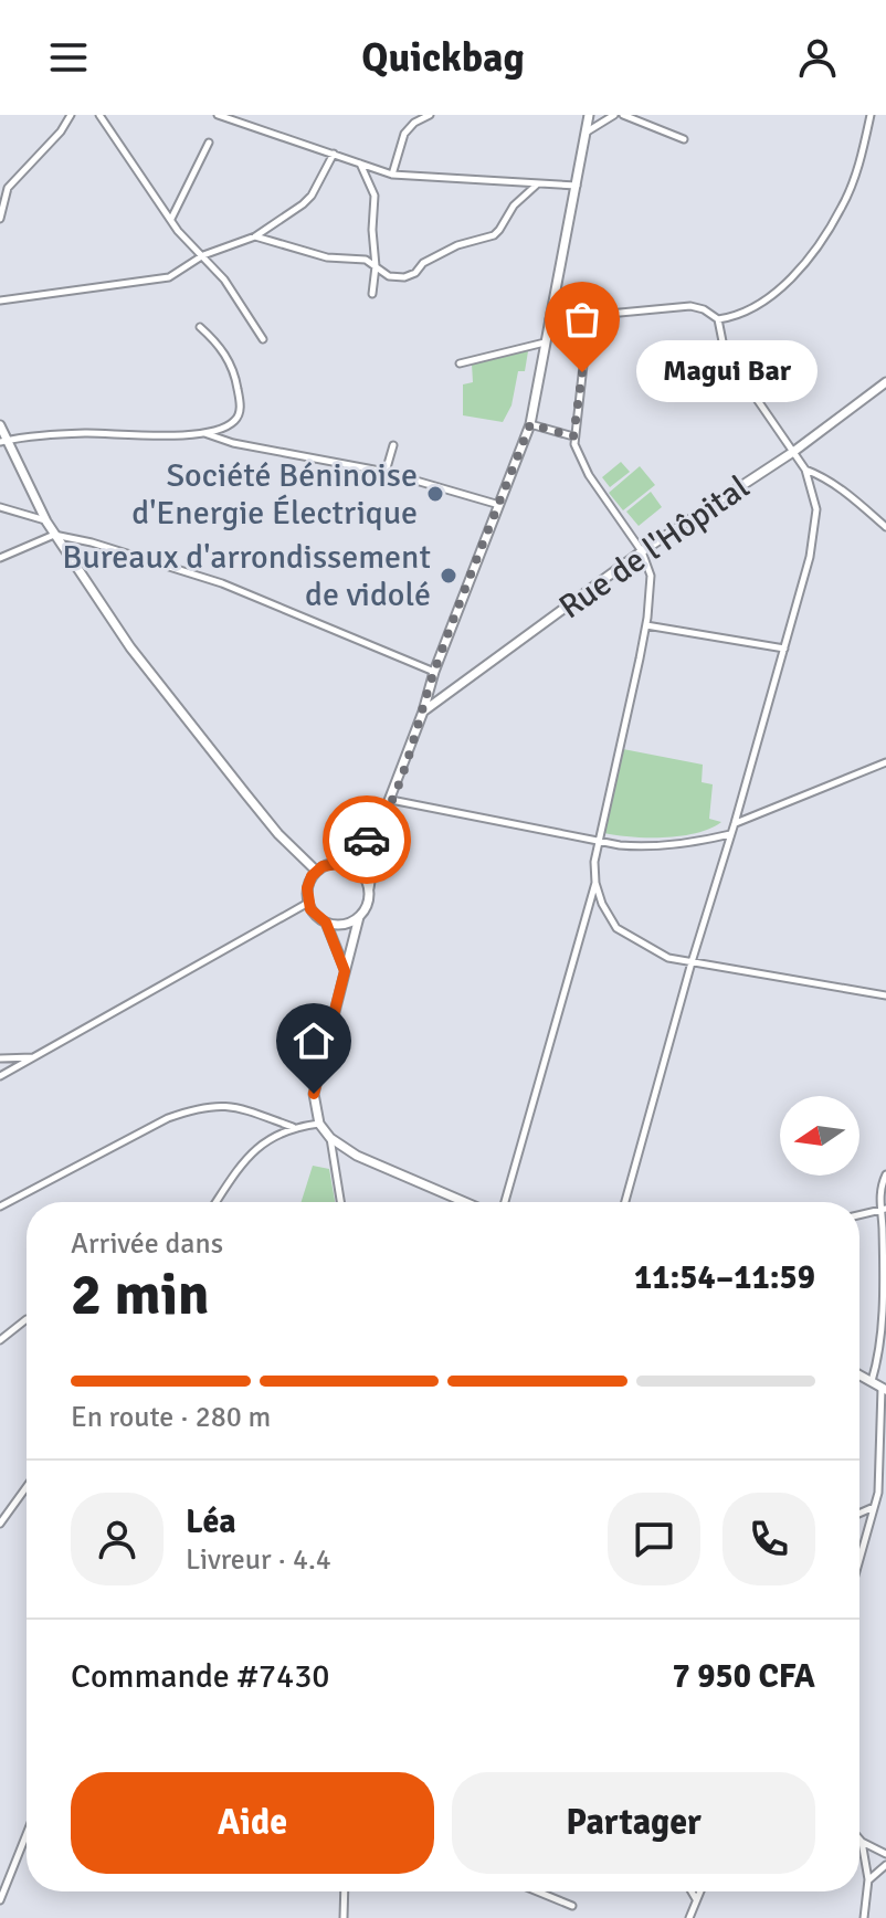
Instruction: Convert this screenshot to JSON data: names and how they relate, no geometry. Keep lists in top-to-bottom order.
{
  "streets": {
    "street": ["Rue de l'Hôpital"]
  },
  "places": ["Magui Bar", "Société Béninoise d'Energie Électrique", "Bureaux d'arrondissement de vidolé"],
  "north": "left",
  "page": {
    "header": "Quickbag",
    "bubble": "Magui Bar",
    "heading": ["2 min", "Arrivée dans", "11:54–11:59"],
    "panel": [
      "Léa",
      "Livreur · 4.4",
      "Commande #7430",
      "7 950 CFA"
    ],
    "bar": "En route · 280 m",
    "buttons": ["Aide", "Partager"]
  }
}
